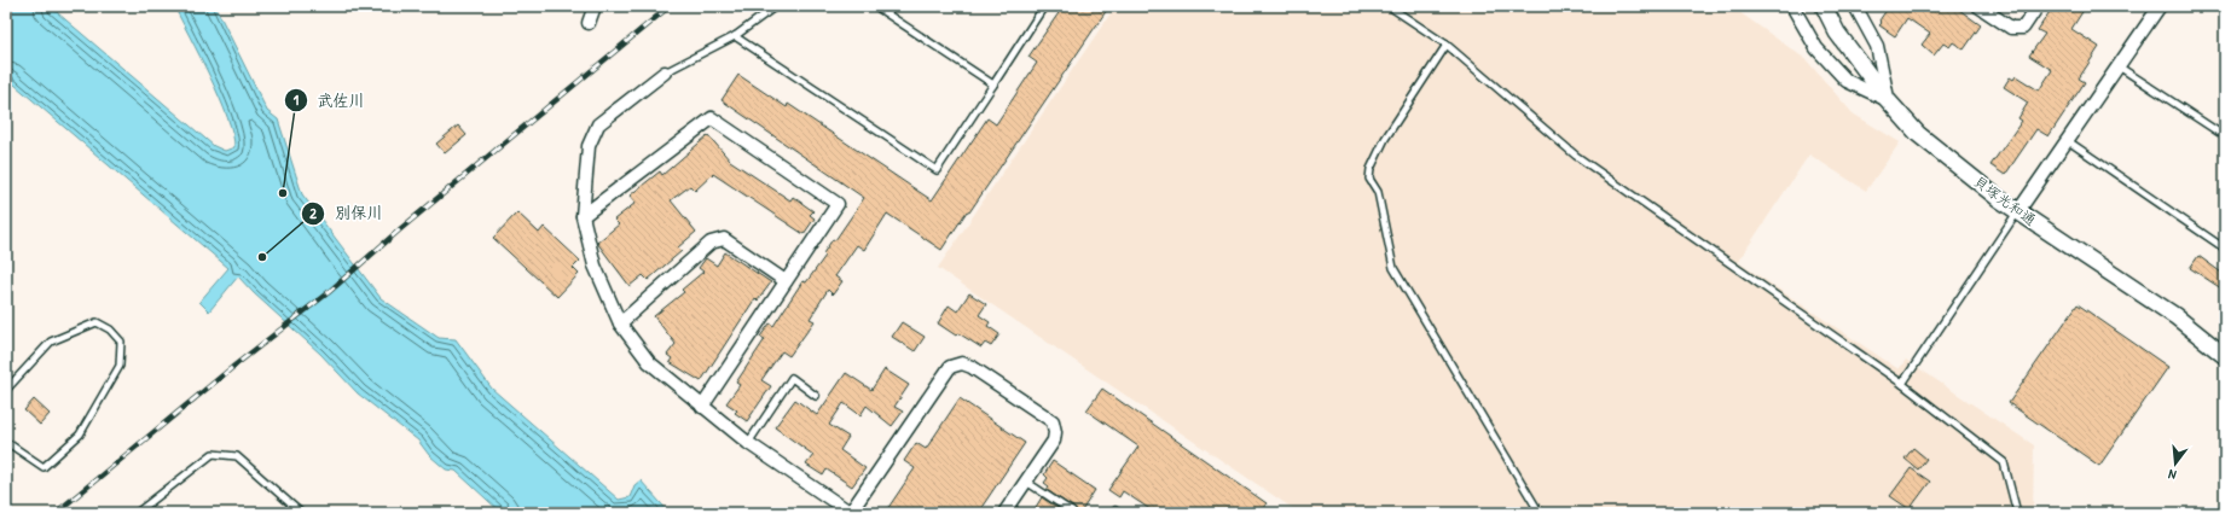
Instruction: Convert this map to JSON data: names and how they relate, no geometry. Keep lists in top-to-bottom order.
{
  "streets": {
    "street": ["貝塚光和通"]
  },
  "places": ["武佐川", "別保川"],
  "north": "bottom"
}
